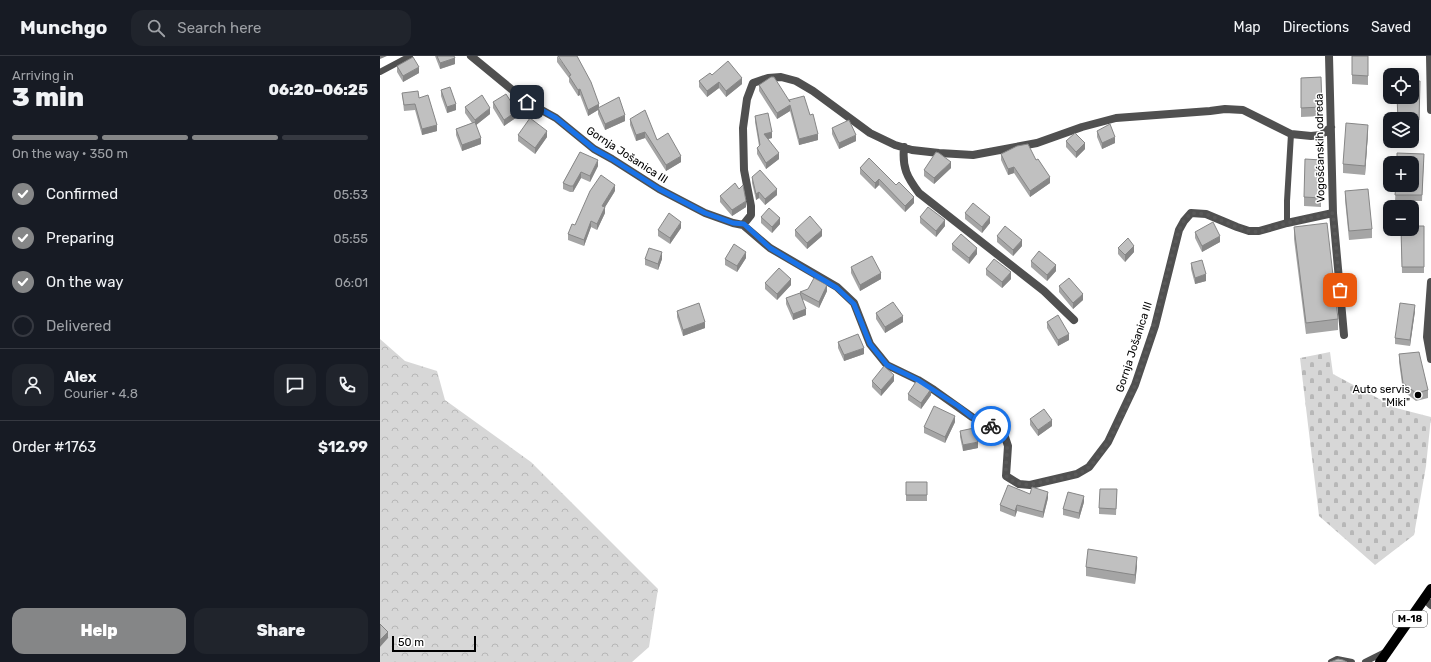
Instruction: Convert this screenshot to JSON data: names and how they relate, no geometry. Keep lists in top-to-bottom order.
{
  "streets": {
    "main road": ["M-18"],
    "street": ["Vogošćanskih odreda", "Gornja Jošanica III"]
  },
  "crossings": [
    ["Vogošćanskih odreda", "Gornja Jošanica III"]
  ],
  "places": ["Auto servis \"Miki\""],
  "scale_bar": "50 m",
  "page": {
    "header": "Munchgo",
    "search": "Search here",
    "nav": ["Map", "Directions", "Saved"],
    "heading": ["3 min", "Arriving in", "06:20–06:25"],
    "panel": [
      "Alex",
      "Courier · 4.8",
      "Order #1763",
      "$12.99"
    ],
    "map_buttons": ["+", "−"],
    "bar": "On the way · 350 m",
    "list": [
      ["Confirmed", "05:53"],
      ["Preparing", "05:55"],
      ["On the way", "06:01"],
      "Delivered"
    ],
    "buttons": ["Help", "Share"],
    "scale": "50 m"
  }
}
